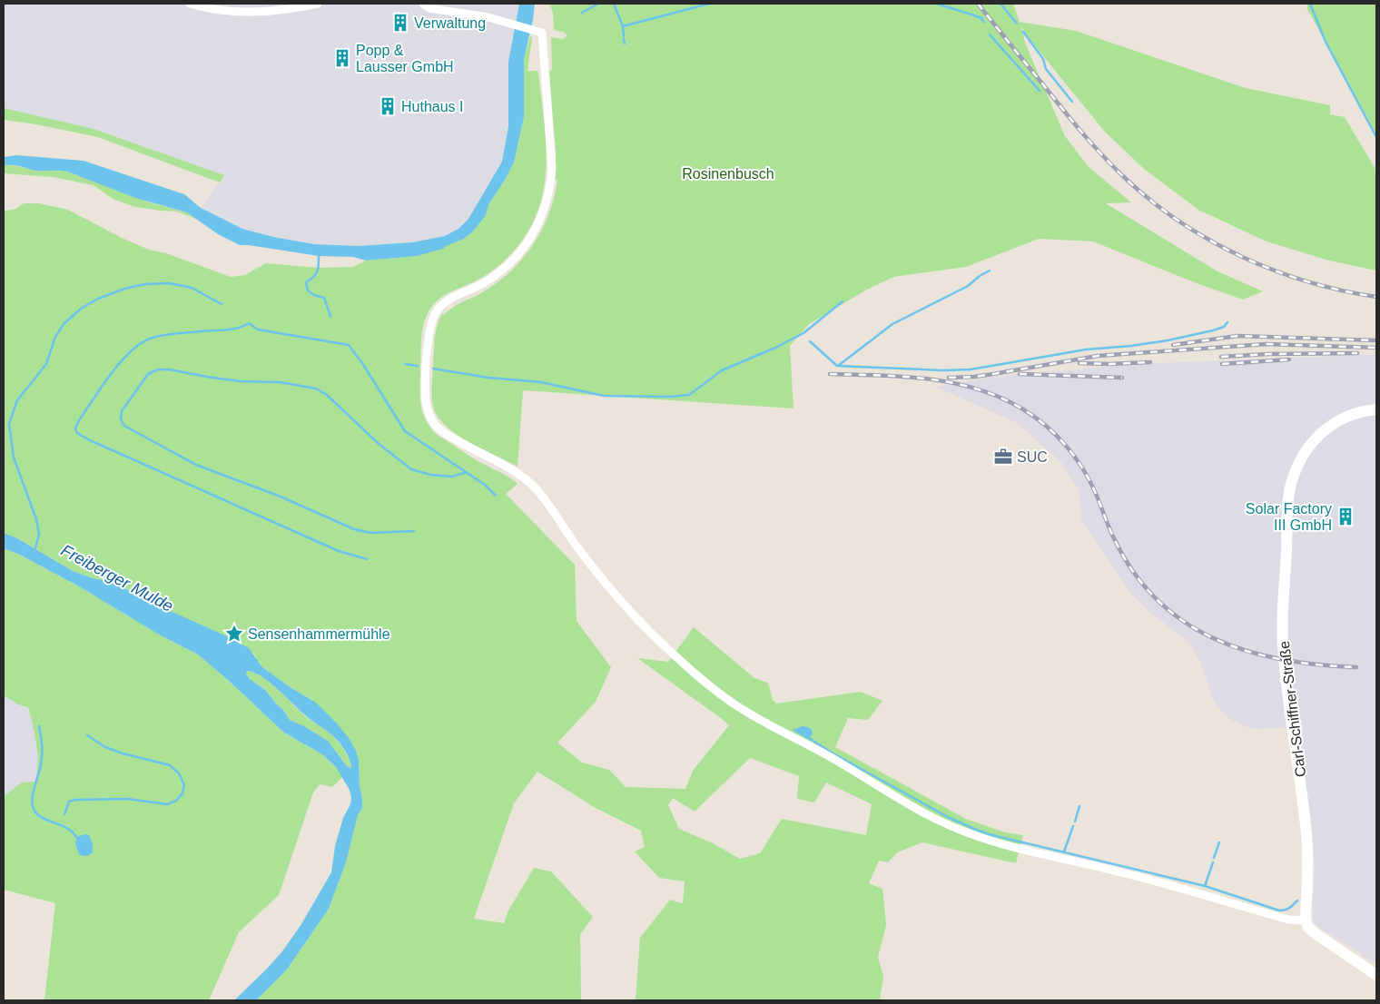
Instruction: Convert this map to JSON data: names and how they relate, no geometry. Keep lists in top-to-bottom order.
{
  "streets": {
    "main road": ["Carl-Schiffner-Straße"]
  },
  "water": ["Freiberger Mulde"],
  "parks": ["Rosinenbusch"],
  "places": {
    "building": [
      "Verwaltung",
      "Popp & Lausser GmbH",
      "Huthaus I",
      "Solar Factory III GmbH"
    ],
    "office": ["SUC"],
    "place": ["Sensenhammermühle"]
  }
}
